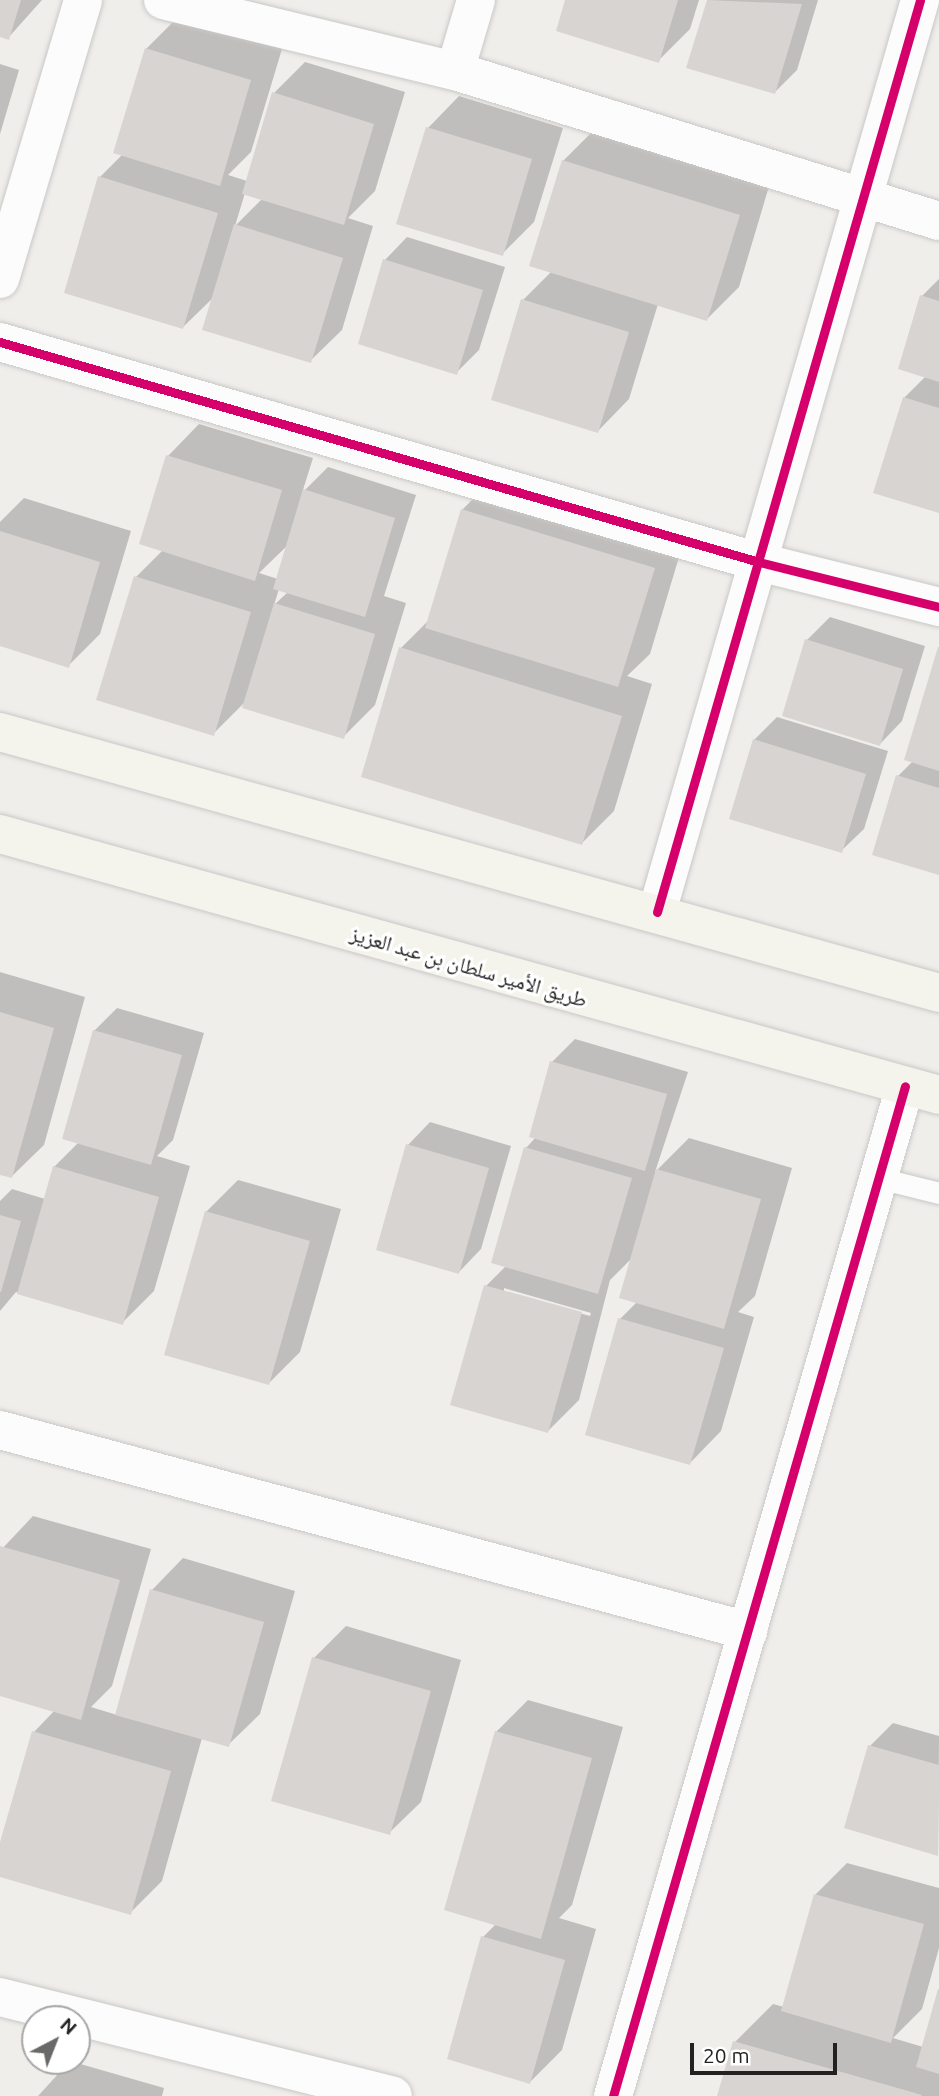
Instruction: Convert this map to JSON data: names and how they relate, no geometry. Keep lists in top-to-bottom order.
{
  "streets": {
    "main road": ["طريق الأمير سلطان بن عبد العزيز"]
  },
  "scale_bar": "20 m",
  "north": "top right"
}
